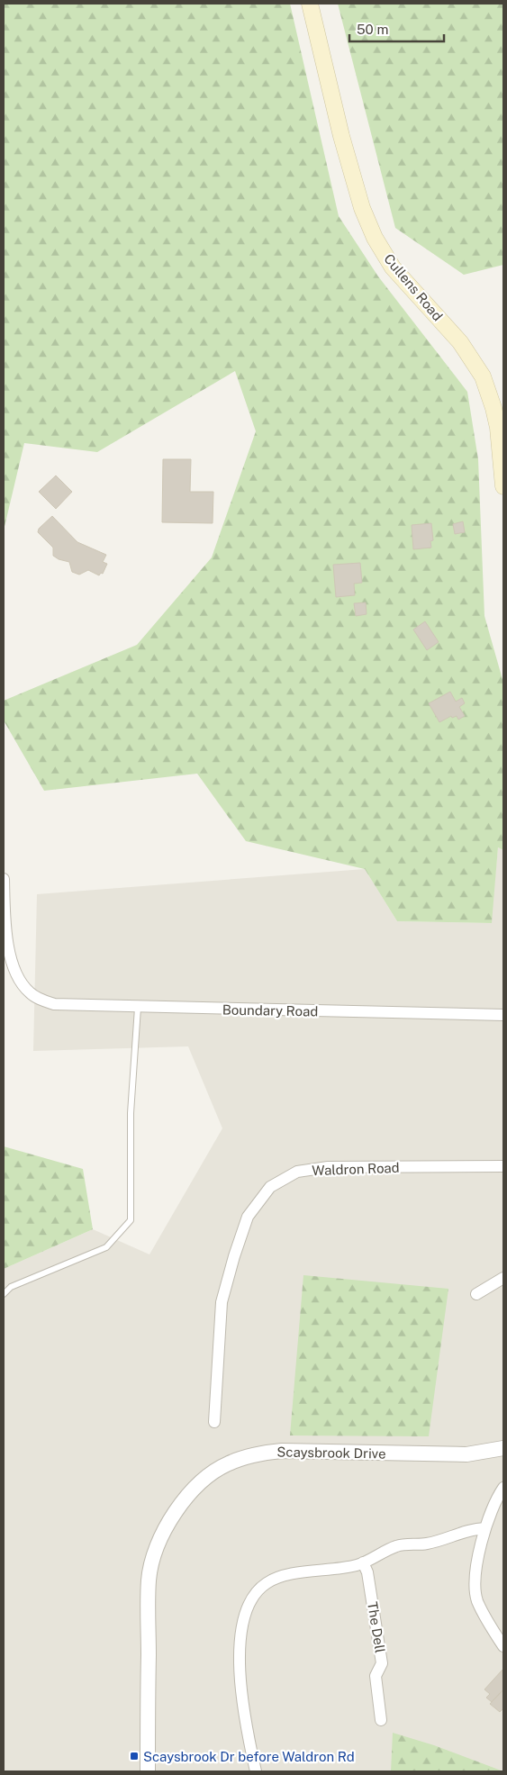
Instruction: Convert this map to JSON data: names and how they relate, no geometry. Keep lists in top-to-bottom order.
{
  "streets": {
    "main road": ["Cullens Road"],
    "street": [
      "Boundary Road",
      "Waldron Road",
      "Scaysbrook Drive",
      "The Dell"
    ]
  },
  "places": {
    "transit": ["Scaysbrook Dr before Waldron Rd"]
  },
  "scale_bar": "50 m"
}
